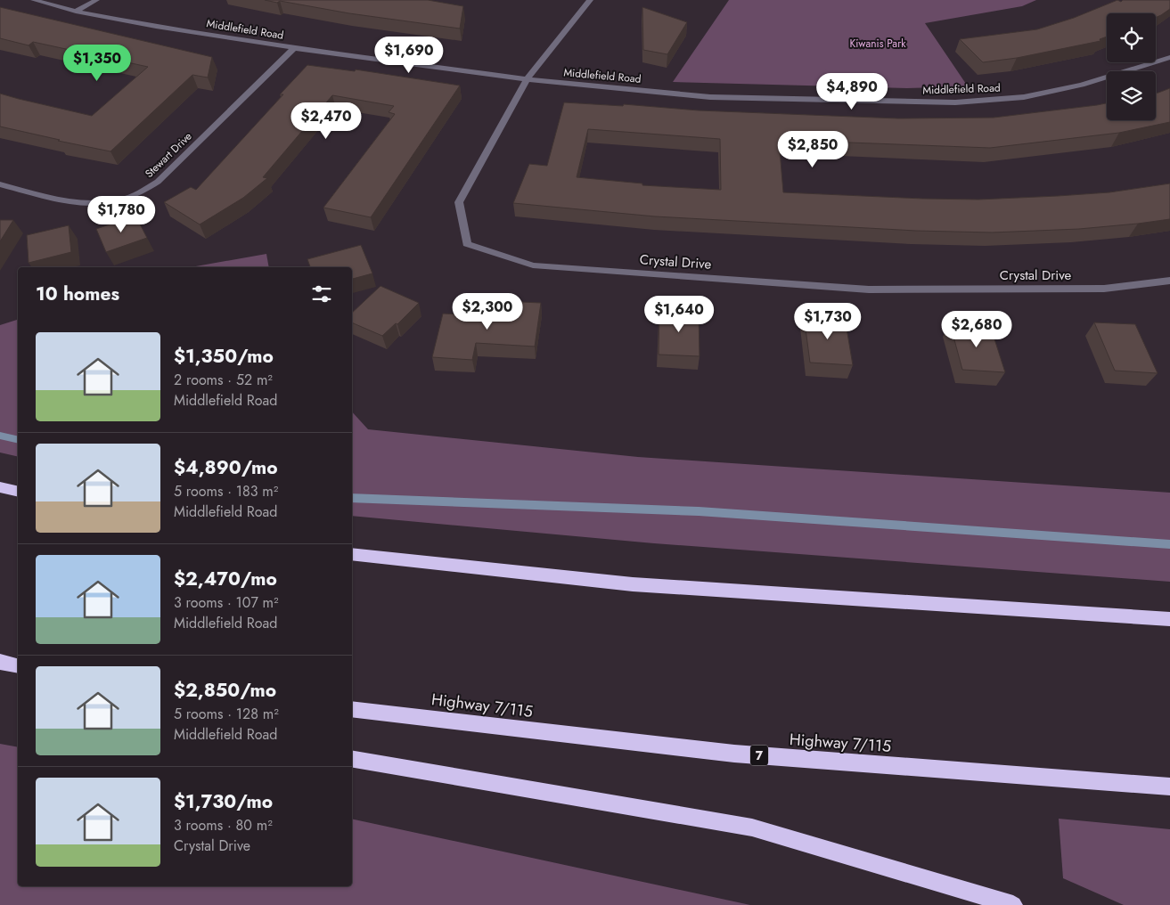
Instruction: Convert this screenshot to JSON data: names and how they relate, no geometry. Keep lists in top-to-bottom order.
{
  "streets": {
    "highway": ["Highway 7/115", "7"],
    "street": ["Middlefield Road", "Stewart Drive", "Crystal Drive"]
  },
  "crossings": [
    ["Middlefield Road", "Stewart Drive"],
    ["Middlefield Road", "Crystal Drive"]
  ],
  "parks": ["Kiwanis Park"],
  "page": {
    "price": [
      "$1,690",
      "$1,350",
      "$4,890",
      "$2,470",
      "$2,850",
      "$1,780",
      "$2,300",
      "$1,640",
      "$1,730",
      "$2,680"
    ],
    "heading": "10 homes",
    "list": [
      {
        "name": "$1,350/mo",
        "note": "2 rooms · 52 m² · Middlefield Road"
      },
      {
        "name": "$4,890/mo",
        "note": "5 rooms · 183 m² · Middlefield Road"
      },
      {
        "name": "$2,470/mo",
        "note": "3 rooms · 107 m² · Middlefield Road"
      },
      {
        "name": "$2,850/mo",
        "note": "5 rooms · 128 m² · Middlefield Road"
      },
      {
        "name": "$1,730/mo",
        "note": "3 rooms · 80 m² · Crystal Drive"
      }
    ]
  }
}
